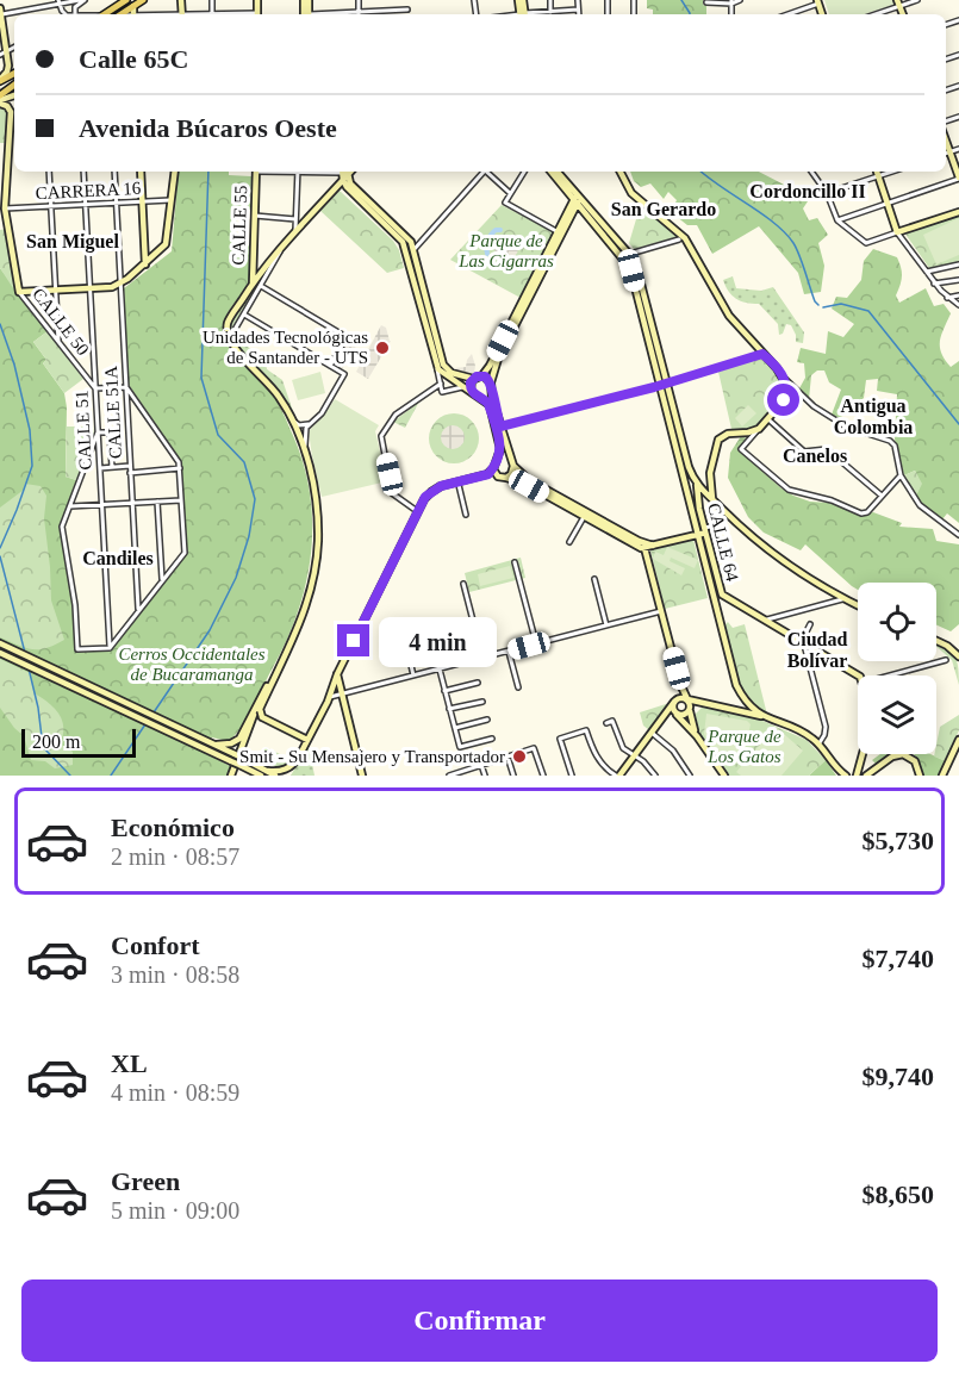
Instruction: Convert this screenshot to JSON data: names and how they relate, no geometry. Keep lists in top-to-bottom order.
{
  "streets": {
    "main road": ["CALLE 55", "CALLE 50", "CALLE 64"],
    "street": ["CARRERA 16", "CALLE 51A", "CALLE 51"]
  },
  "crossings": [
    ["CARRERA 16", "CALLE 50"],
    ["CARRERA 16", "CALLE 51A"],
    ["CARRERA 16", "CALLE 51"],
    ["CALLE 50", "CALLE 51"]
  ],
  "districts": [
    "Cordoncillo II",
    "San Gerardo",
    "San Miguel",
    "Antigua Colombia",
    "Canelos",
    "Candiles",
    "Ciudad Bolívar"
  ],
  "parks": ["Parque de Las Cigarras", "Cerros Occidentales de Bucaramanga", "Parque de Los Gatos"],
  "places": ["Unidades Tecnológicas de Santander - UTS", "Smit - Su Mensajero y Transportador"],
  "scale_bar": "200 m",
  "page": {
    "banner": ["Calle 65C", "Avenida Búcaros Oeste"],
    "bubble": "4 min",
    "scale": "200 m",
    "list": [
      {
        "name": "Económico",
        "note": "2 min · 08:57",
        "value": "$5,730"
      },
      {
        "name": "Confort",
        "note": "3 min · 08:58",
        "value": "$7,740"
      },
      {
        "name": "XL",
        "note": "4 min · 08:59",
        "value": "$9,740"
      },
      {
        "name": "Green",
        "note": "5 min · 09:00",
        "value": "$8,650"
      }
    ],
    "buttons": "Confirmar"
  }
}
